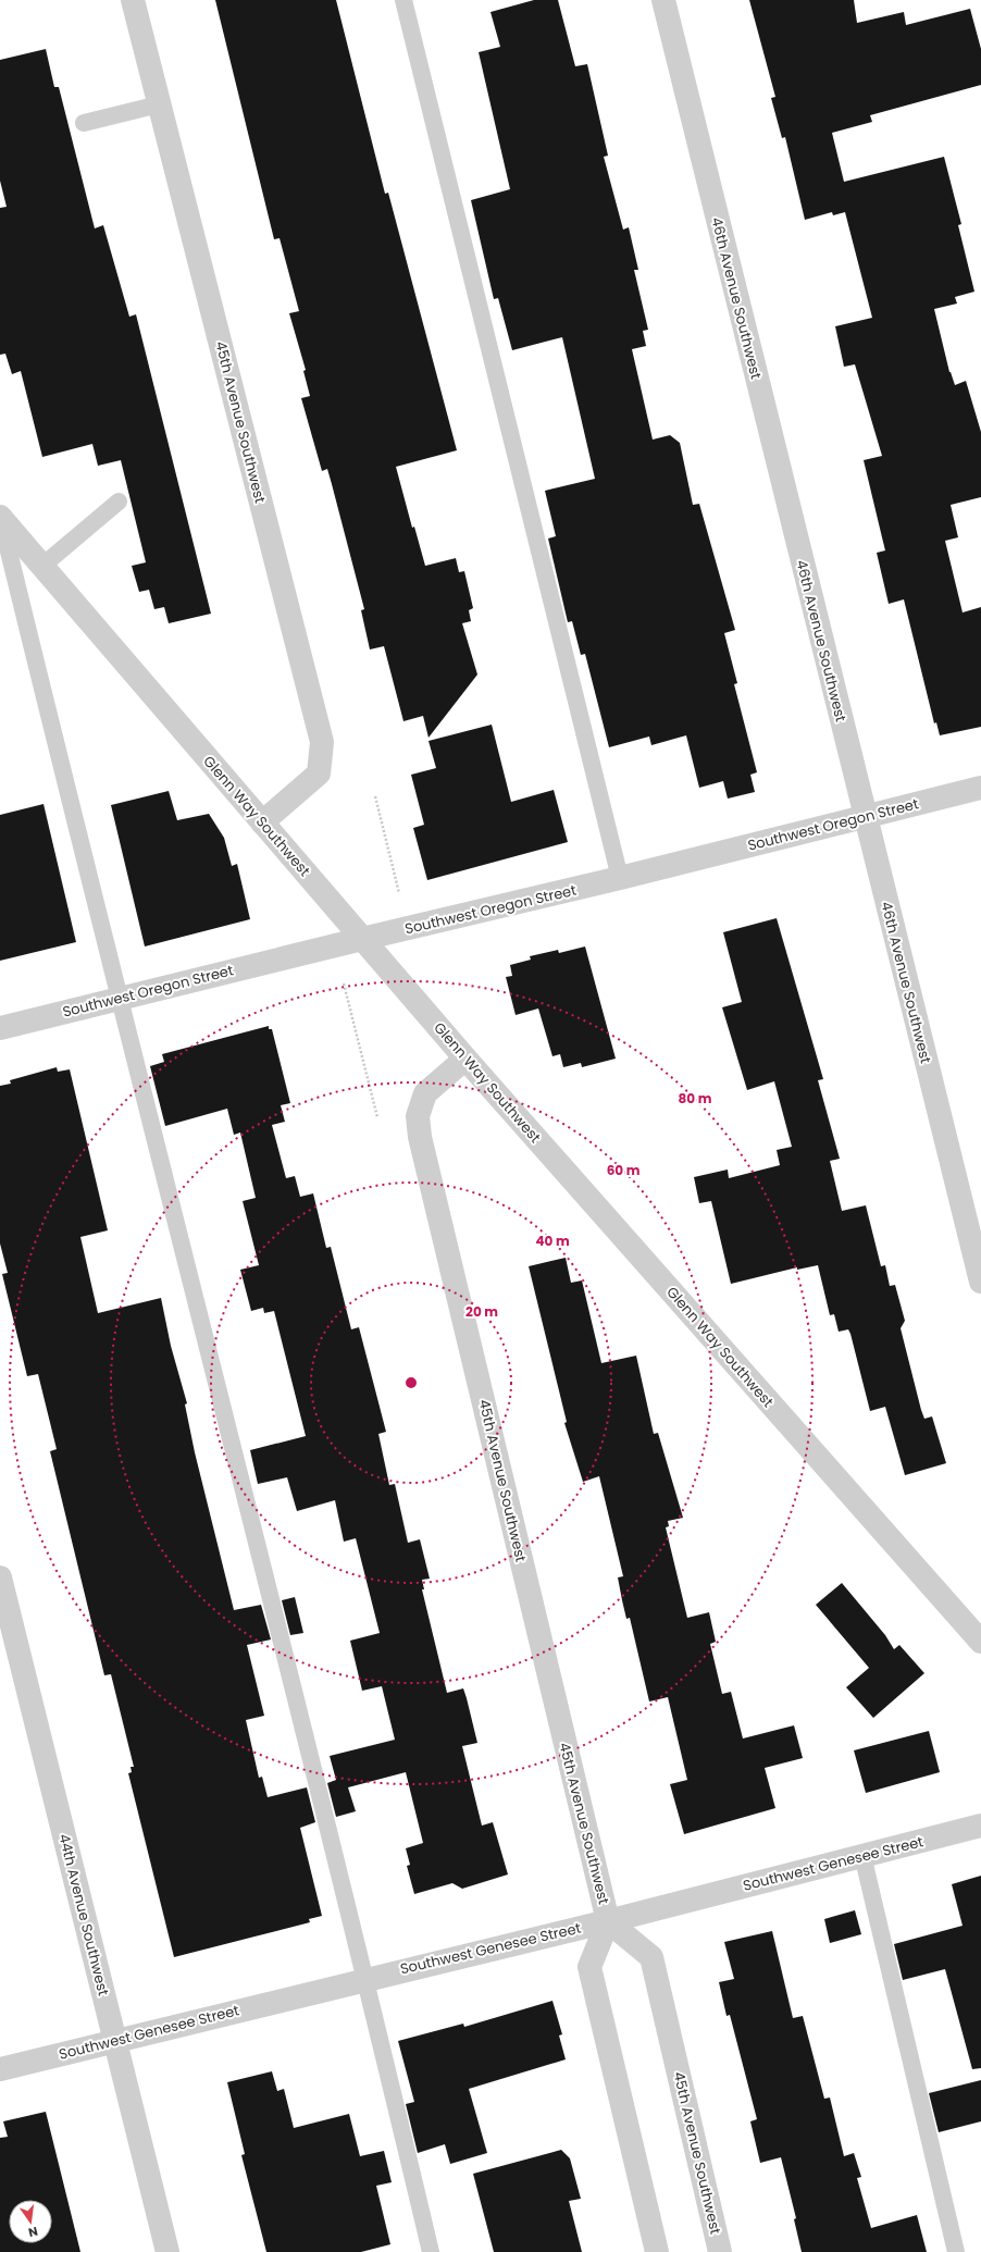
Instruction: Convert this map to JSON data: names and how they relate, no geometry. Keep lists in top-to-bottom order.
{
  "streets": {
    "street": [
      "46th Avenue Southwest",
      "45th Avenue Southwest",
      "Glenn Way Southwest",
      "Southwest Oregon Street",
      "Southwest Genesee Street",
      "44th Avenue Southwest"
    ]
  },
  "crossings": [
    ["46th Avenue Southwest", "Southwest Oregon Street"],
    ["45th Avenue Southwest", "Glenn Way Southwest"],
    ["45th Avenue Southwest", "Southwest Genesee Street"],
    ["Glenn Way Southwest", "Southwest Oregon Street"],
    ["Southwest Genesee Street", "44th Avenue Southwest"]
  ],
  "north": "bottom",
  "rings": [
    "80 m",
    "60 m",
    "40 m",
    "20 m"
  ]
}
